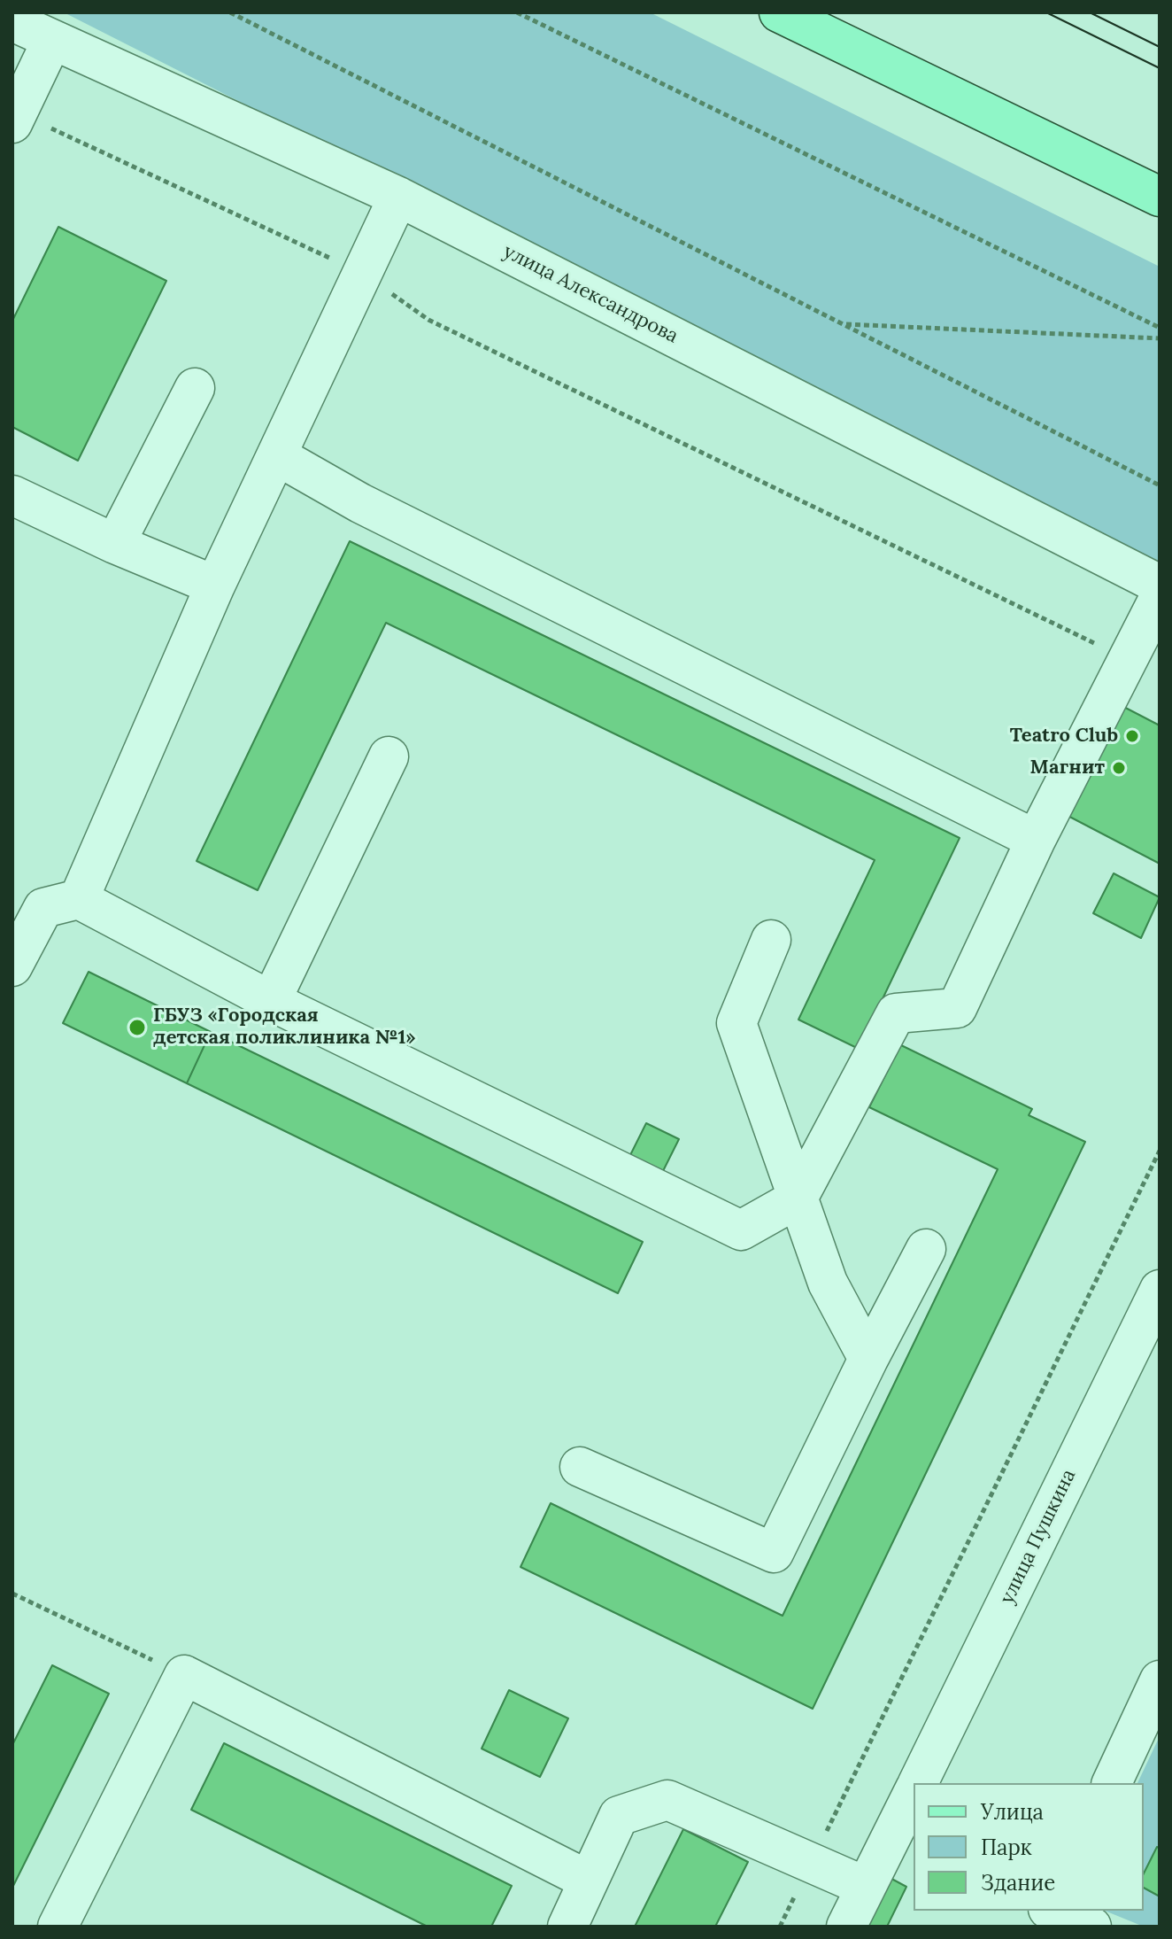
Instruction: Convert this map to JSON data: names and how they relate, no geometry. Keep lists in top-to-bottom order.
{
  "streets": {
    "street": ["улица Александрова", "улица Пушкина"]
  },
  "places": ["Teatro Club", "Магнит", "ГБУЗ «Городская детская поликлиника №1»"],
  "legend": ["Улица", "Парк", "Здание"]
}
